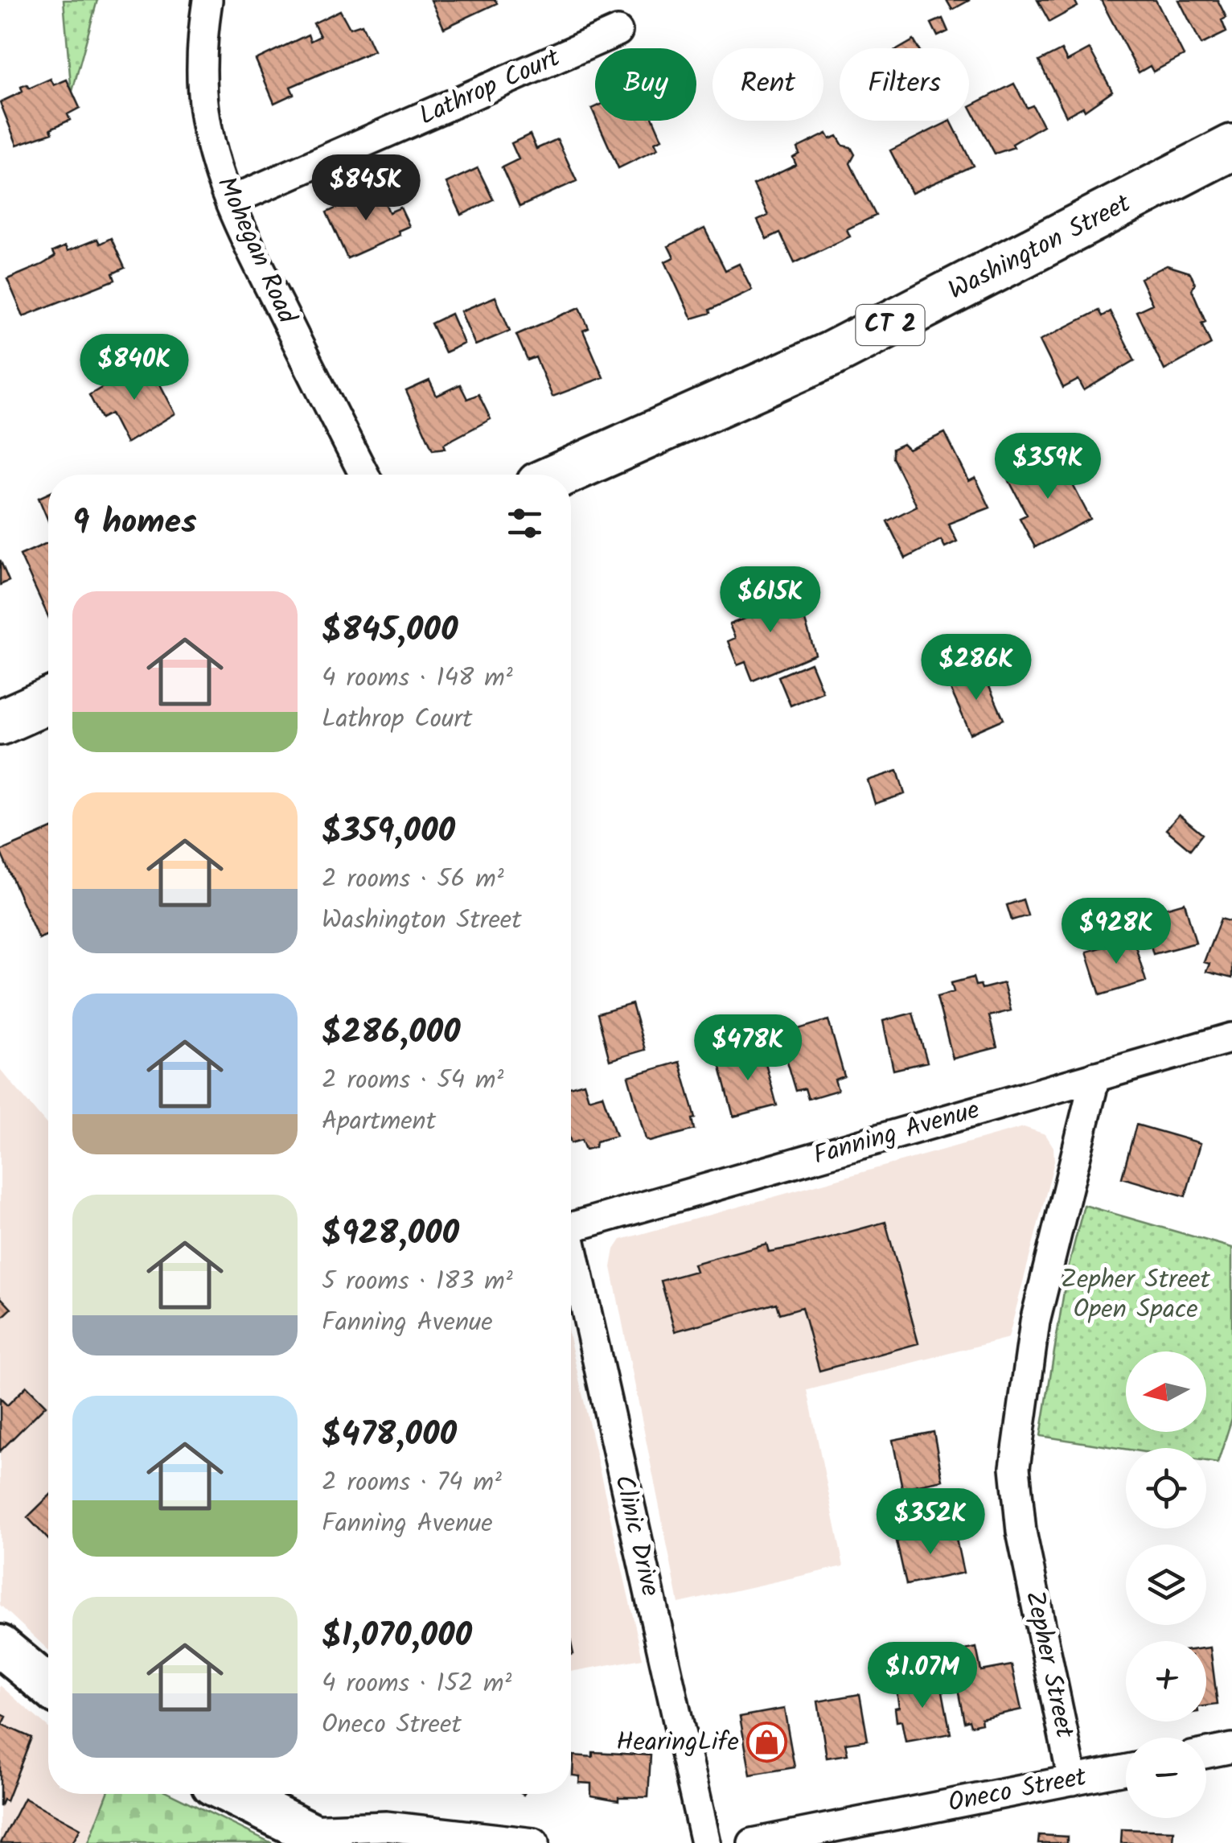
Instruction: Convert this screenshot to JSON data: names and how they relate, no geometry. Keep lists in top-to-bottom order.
{
  "streets": {
    "highway": ["Washington Street", "CT 2"],
    "street": [
      "Lathrop Court",
      "Mohegan Road",
      "Fanning Avenue",
      "Clinic Drive",
      "Zepher Street",
      "Oneco Street"
    ]
  },
  "crossings": [
    ["Lathrop Court", "Mohegan Road"],
    ["Fanning Avenue", "Zepher Street"],
    ["Zepher Street", "Oneco Street"]
  ],
  "parks": ["Zepher Street Open Space"],
  "places": {
    "shop": ["HearingLife"]
  },
  "north": "left",
  "page": {
    "chip": ["Buy", "Rent", "Filters"],
    "price": [
      "$845K",
      "$840K",
      "$359K",
      "$615K",
      "$286K",
      "$928K",
      "$478K",
      "$352K",
      "$1.07M"
    ],
    "heading": "9 homes",
    "list": [
      {
        "name": "$845,000",
        "note": "4 rooms · 148 m² · Lathrop Court"
      },
      {
        "name": "$359,000",
        "note": "2 rooms · 56 m² · Washington Street"
      },
      {
        "name": "$286,000",
        "note": "2 rooms · 54 m² · Apartment"
      },
      {
        "name": "$928,000",
        "note": "5 rooms · 183 m² · Fanning Avenue"
      },
      {
        "name": "$478,000",
        "note": "2 rooms · 74 m² · Fanning Avenue"
      },
      {
        "name": "$1,070,000",
        "note": "4 rooms · 152 m² · Oneco Street"
      }
    ],
    "map_buttons": ["+", "−"]
  }
}
